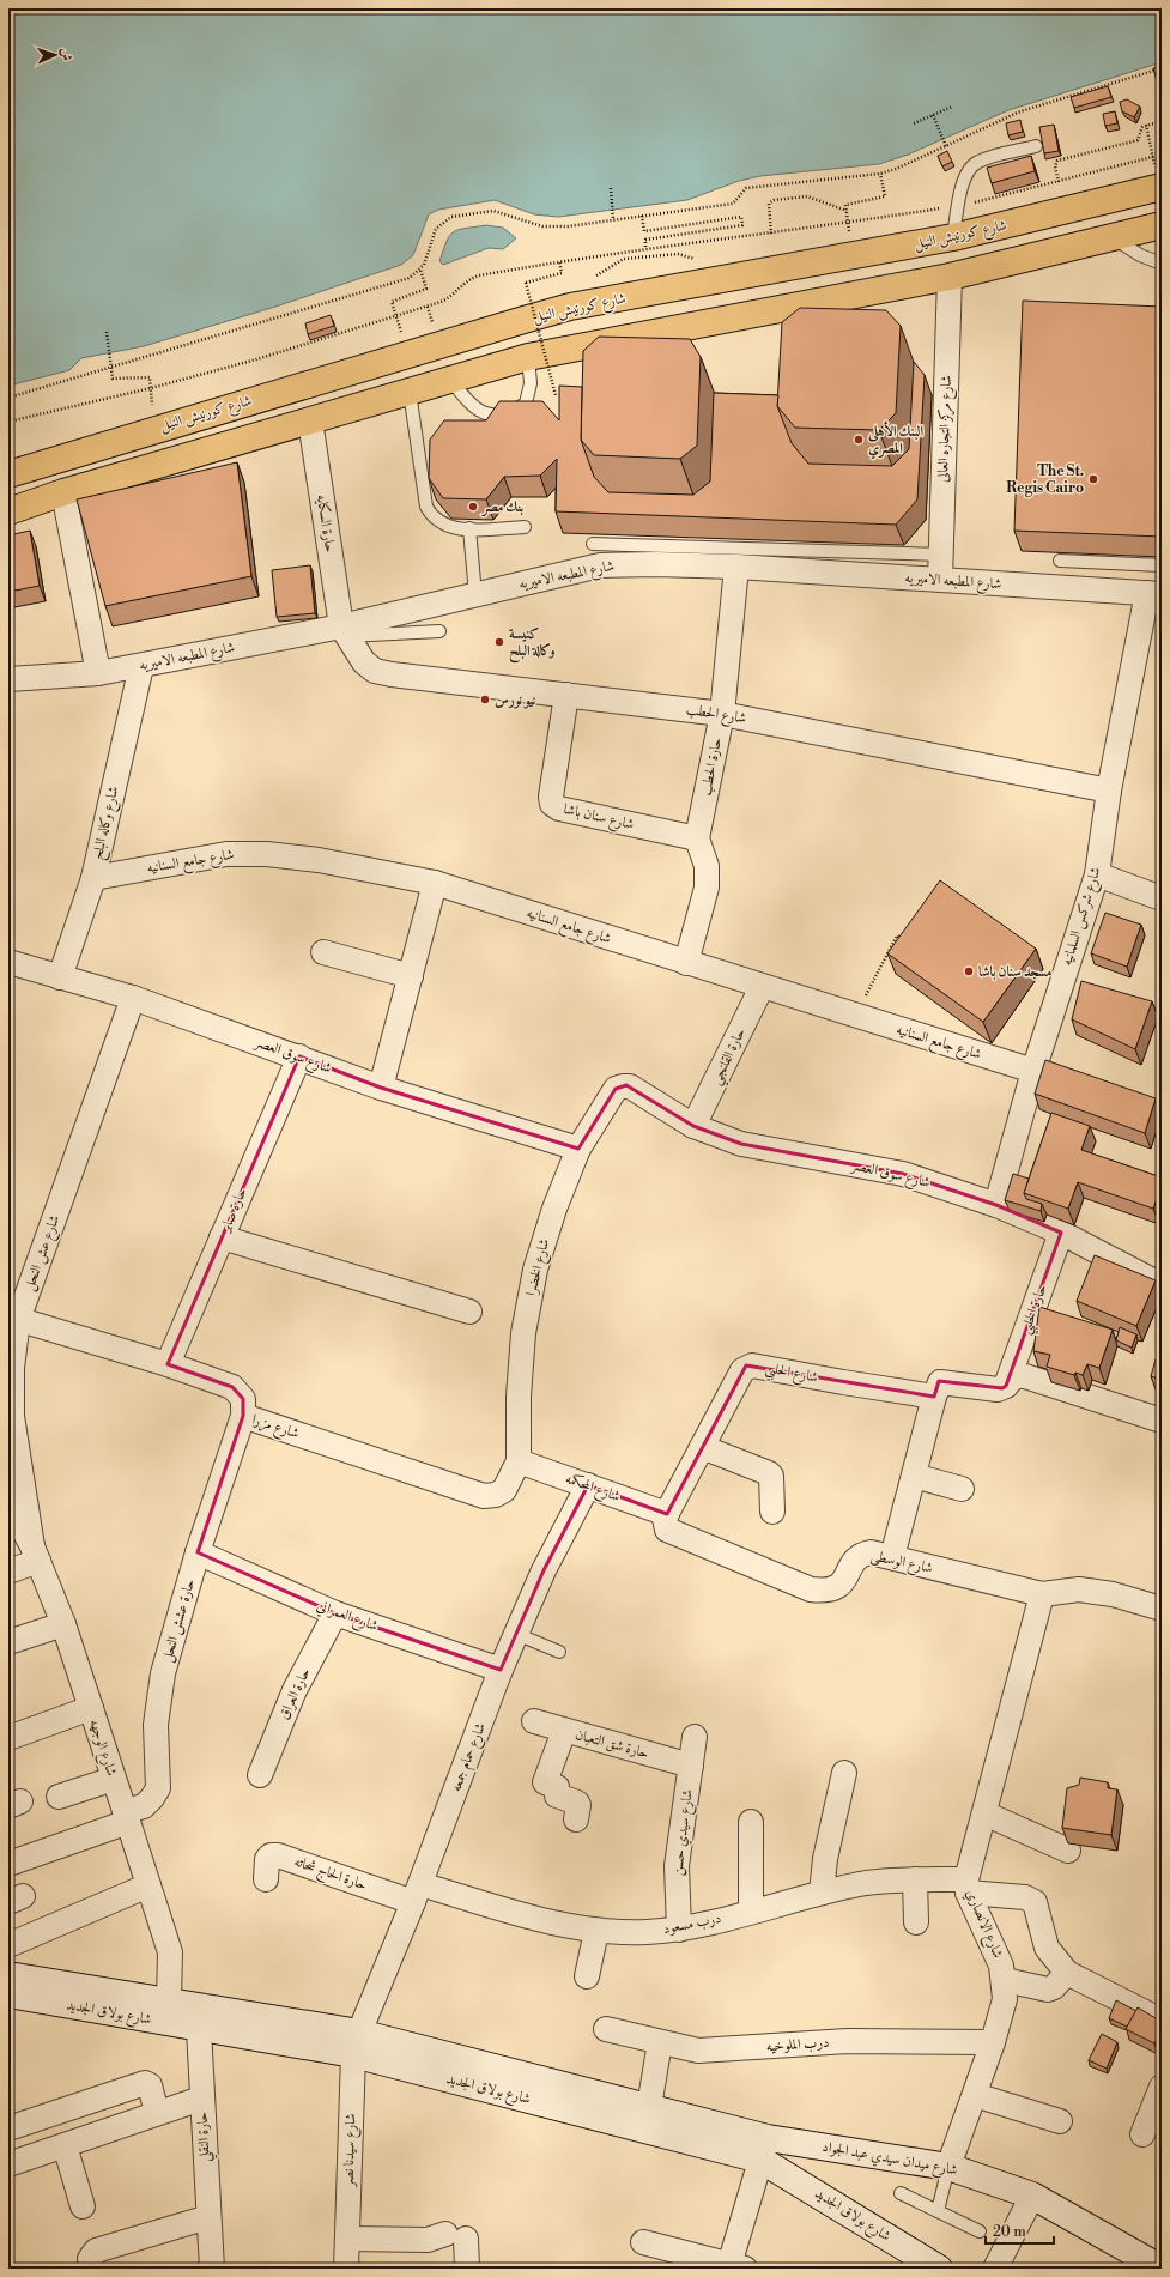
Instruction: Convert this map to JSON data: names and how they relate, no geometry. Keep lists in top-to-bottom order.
{
  "streets": {
    "highway": ["شارع كورنيش النيل"],
    "street": [
      "شارع مركز التجاره العالى",
      "حارة السكايه",
      "شارع المطبعه الاميريه",
      "شارع الحطب",
      "حارة الحطب",
      "شارع سنان باشا",
      "شارع وكاله البلح",
      "شارع جامع السنانيه",
      "شارع شركس السلمانيه",
      "شارع سوق العصر",
      "حارة القلنجي",
      "حارة صابر",
      "شارع عش النحل",
      "شارع الخضرا",
      "حارة الحلبي",
      "شارع الحلبي",
      "شارع مزرا",
      "شارع المحكمه",
      "شارع الوسطى",
      "شارع العمراني",
      "حارة عشش النحل",
      "حارة العراق",
      "حارة شق التعبان",
      "شارع الوجهه",
      "شارع حمام جمعه",
      "شارع سيدي حسن",
      "حارة الحاج شحاته",
      "درب مسعود",
      "شارع الانصاري",
      "شارع بولاق الجديد",
      "درب الملوخيه",
      "حارة النقلي",
      "شارع سيدنا نصر",
      "شارع ميدان سيدي عبد الجواد"
    ]
  },
  "crossings": [
    ["شارع مركز التجاره العالى", "شارع المطبعه الاميريه"],
    ["حارة السكايه", "شارع المطبعه الاميريه"],
    ["حارة السكايه", "شارع الحطب"],
    ["شارع المطبعه الاميريه", "شارع الحطب"],
    ["شارع المطبعه الاميريه", "حارة الحطب"],
    ["شارع المطبعه الاميريه", "شارع وكاله البلح"],
    ["شارع المطبعه الاميريه", "شارع شركس السلمانيه"],
    ["شارع الحطب", "حارة الحطب"],
    ["شارع الحطب", "شارع سنان باشا"],
    ["شارع الحطب", "شارع شركس السلمانيه"],
    ["حارة الحطب", "شارع سنان باشا"],
    ["شارع وكاله البلح", "شارع جامع السنانيه"],
    ["شارع وكاله البلح", "شارع سوق العصر"],
    ["شارع جامع السنانيه", "شارع شركس السلمانيه"],
    ["شارع جامع السنانيه", "حارة القلنجي"],
    ["شارع شركس السلمانيه", "شارع سوق العصر"],
    ["شارع سوق العصر", "حارة القلنجي"],
    ["شارع سوق العصر", "حارة صابر"],
    ["شارع سوق العصر", "شارع عش النحل"],
    ["شارع سوق العصر", "شارع الخضرا"],
    ["شارع سوق العصر", "حارة الحلبي"],
    ["حارة صابر", "شارع مزرا"],
    ["شارع عش النحل", "شارع مزرا"],
    ["شارع عش النحل", "شارع الوجهه"],
    ["شارع الخضرا", "شارع مزرا"],
    ["شارع الخضرا", "شارع المحكمه"],
    ["شارع الحلبي", "شارع المحكمه"],
    ["شارع الحلبي", "شارع الوسطى"],
    ["شارع مزرا", "شارع المحكمه"],
    ["شارع مزرا", "حارة عشش النحل"],
    ["شارع المحكمه", "شارع الوسطى"],
    ["شارع المحكمه", "شارع حمام جمعه"],
    ["شارع الوسطى", "شارع الانصاري"],
    ["شارع العمراني", "حارة عشش النحل"],
    ["شارع العمراني", "حارة العراق"],
    ["شارع العمراني", "شارع حمام جمعه"],
    ["حارة عشش النحل", "شارع الوجهه"],
    ["حارة شق التعبان", "شارع سيدي حسن"],
    ["شارع الوجهه", "شارع بولاق الجديد"],
    ["شارع حمام جمعه", "حارة الحاج شحاته"],
    ["شارع حمام جمعه", "درب مسعود"],
    ["شارع حمام جمعه", "شارع بولاق الجديد"],
    ["شارع حمام جمعه", "شارع سيدنا نصر"],
    ["شارع سيدي حسن", "درب مسعود"],
    ["حارة الحاج شحاته", "درب مسعود"],
    ["درب مسعود", "شارع الانصاري"],
    ["شارع الانصاري", "درب الملوخيه"],
    ["شارع الانصاري", "شارع ميدان سيدي عبد الجواد"],
    ["شارع بولاق الجديد", "حارة النقلي"],
    ["شارع بولاق الجديد", "شارع سيدنا نصر"],
    ["شارع بولاق الجديد", "شارع ميدان سيدي عبد الجواد"]
  ],
  "places": [
    "البنك الأهلى المصري",
    "The St. Regis Cairo",
    "بنك مصر",
    "كنيسة وكالة البلح",
    "نيو نورس",
    "مسجد سنان باشا"
  ],
  "scale_bar": "20 m",
  "north": "right"
}
